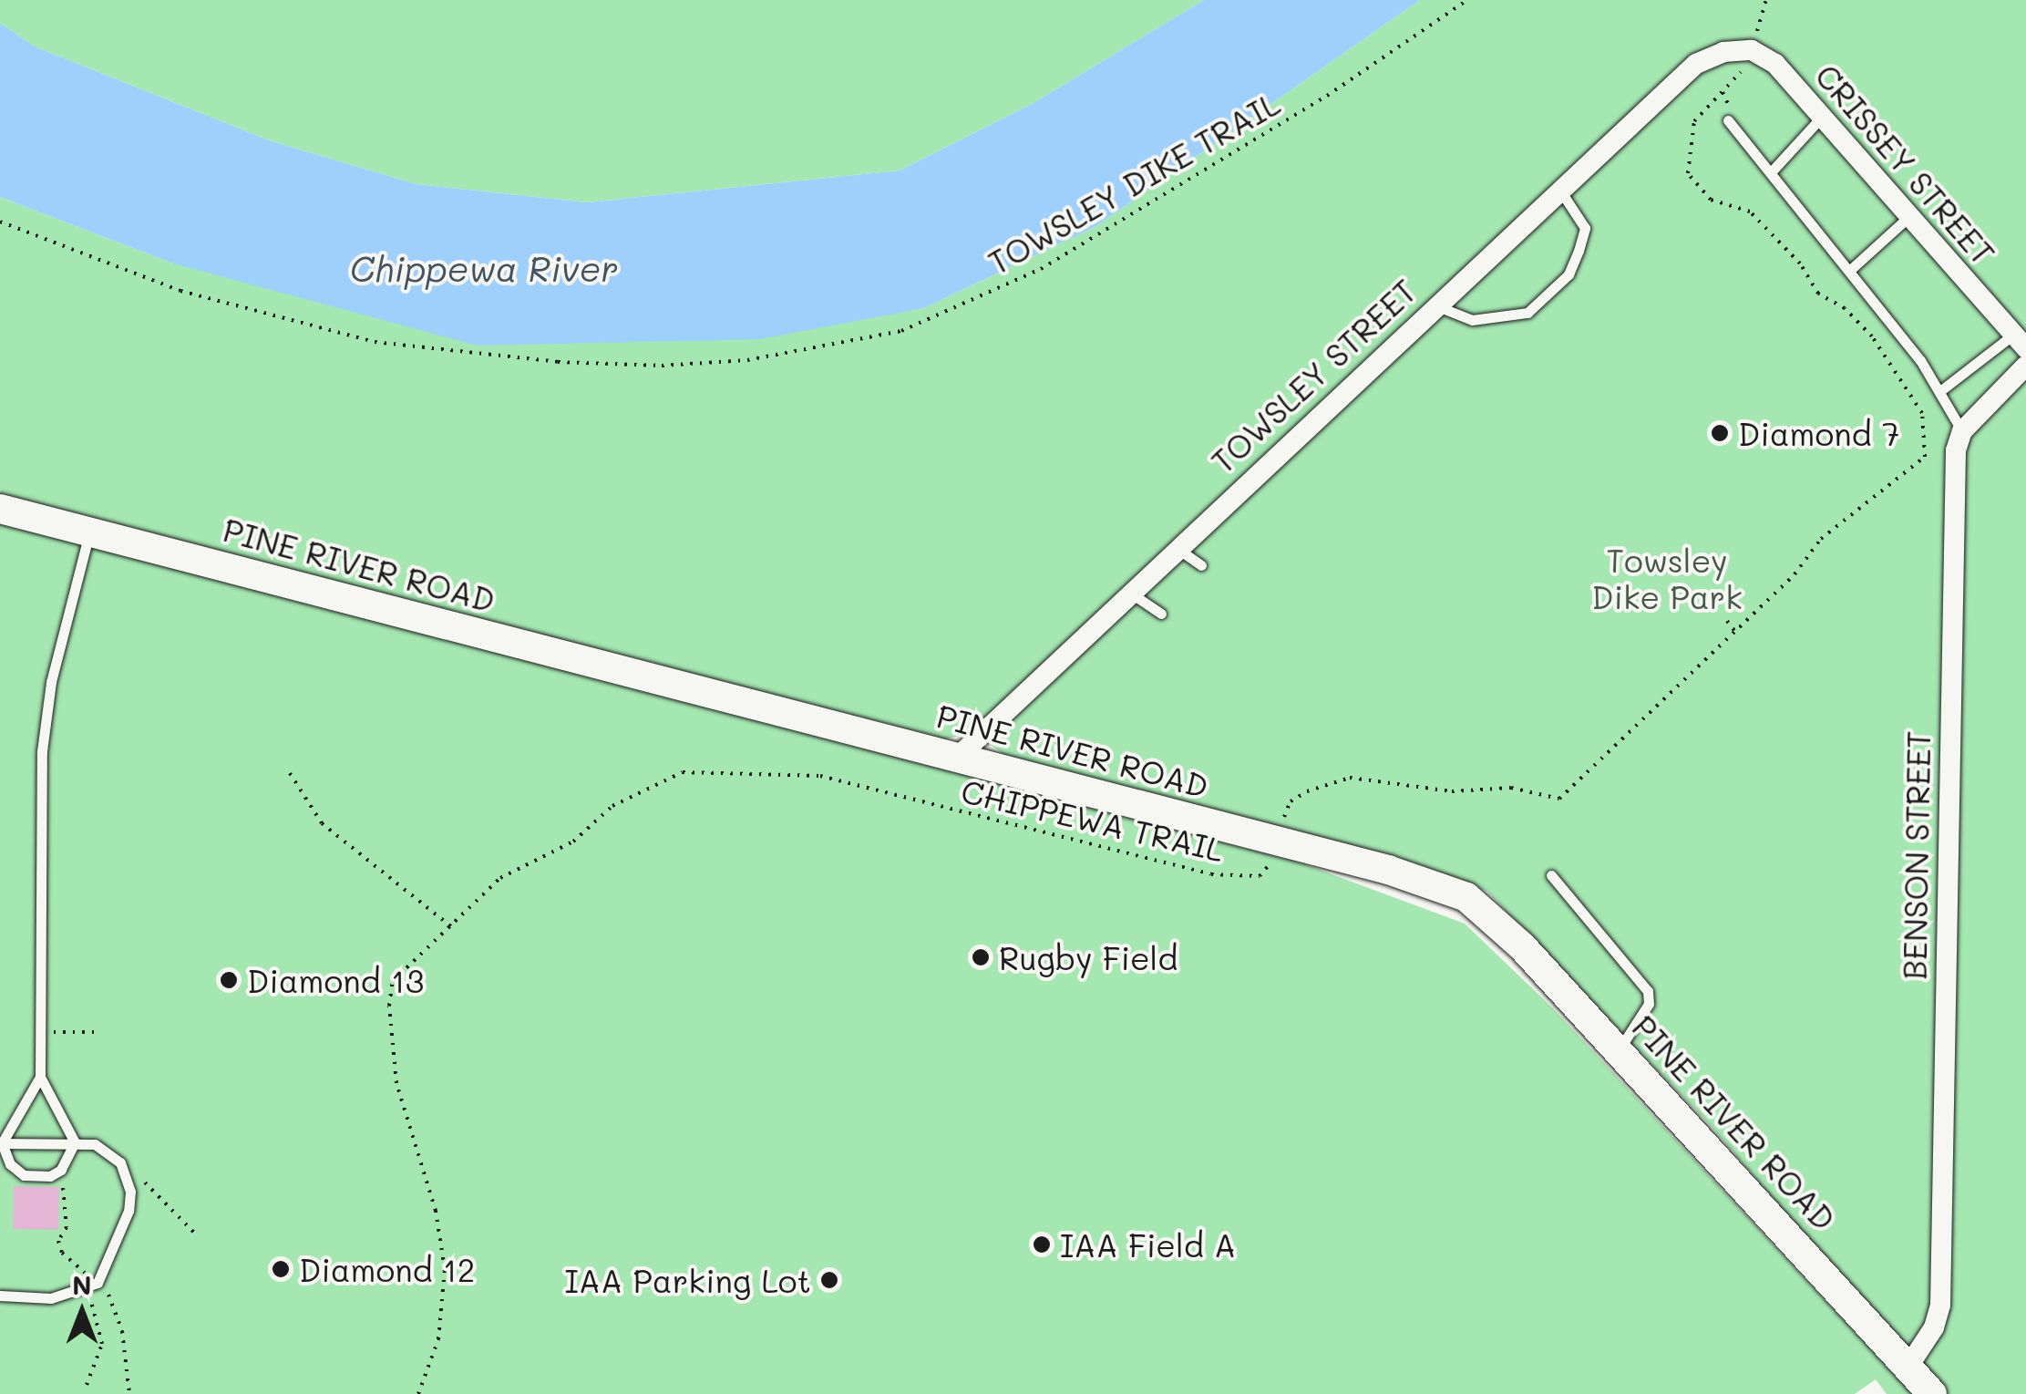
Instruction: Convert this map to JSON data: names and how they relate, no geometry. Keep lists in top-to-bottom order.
{
  "streets": {
    "street": [
      "CRISSEY STREET",
      "TOWSLEY STREET",
      "PINE RIVER ROAD",
      "BENSON STREET"
    ],
    "path": ["TOWSLEY DIKE TRAIL", "CHIPPEWA TRAIL"]
  },
  "crossings": [
    ["CRISSEY STREET", "TOWSLEY STREET"],
    ["CRISSEY STREET", "CHIPPEWA TRAIL"],
    ["TOWSLEY STREET", "PINE RIVER ROAD"],
    ["TOWSLEY STREET", "CHIPPEWA TRAIL"],
    ["PINE RIVER ROAD", "CHIPPEWA TRAIL"],
    ["PINE RIVER ROAD", "BENSON STREET"]
  ],
  "water": ["Chippewa River"],
  "parks": ["Towsley Dike Park"],
  "places": [
    "Diamond 7",
    "Rugby Field",
    "Diamond 13",
    "IAA Field A",
    "Diamond 12",
    "IAA Parking Lot"
  ],
  "north": "top"
}
